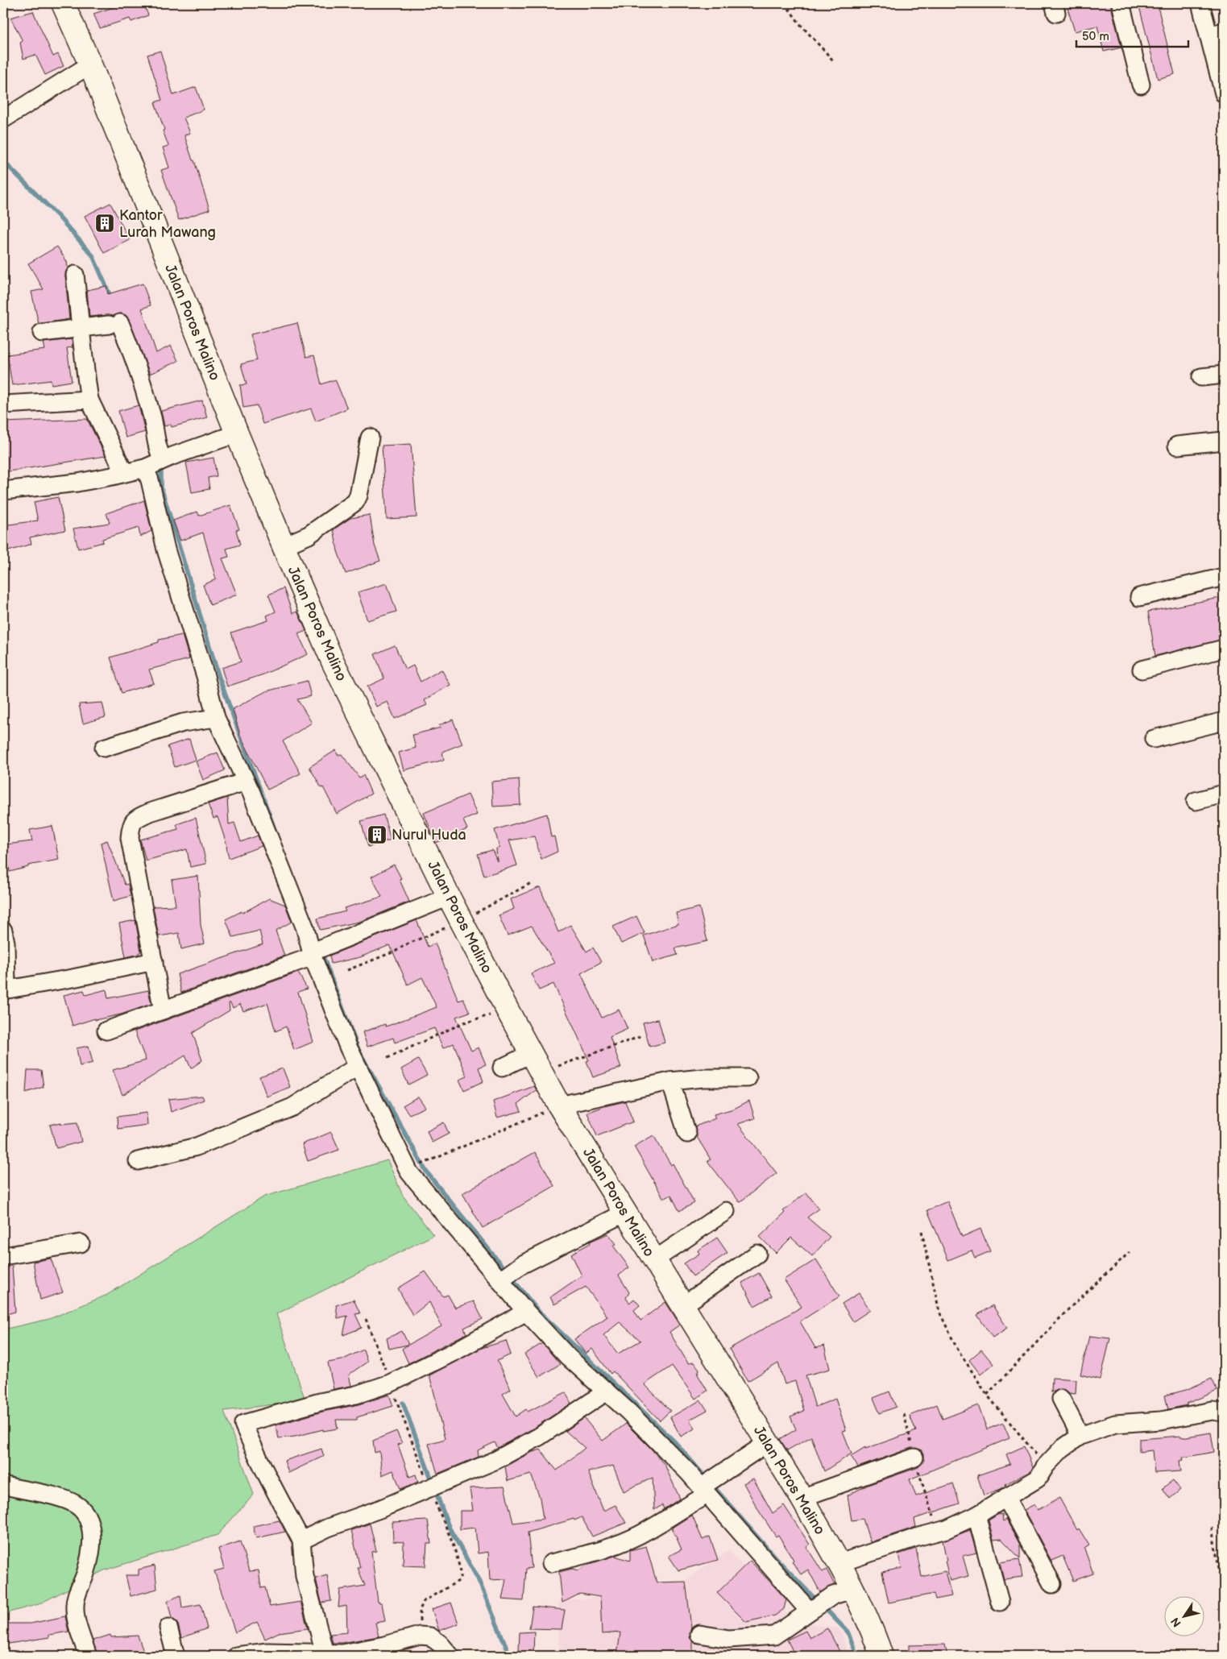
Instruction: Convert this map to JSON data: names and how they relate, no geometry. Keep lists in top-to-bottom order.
{
  "streets": {
    "main road": ["Jalan Poros Malino"]
  },
  "places": {
    "building": ["Kantor Lurah Mawang", "Nurul Huda"]
  },
  "scale_bar": "50 m",
  "north": "bottom left"
}
